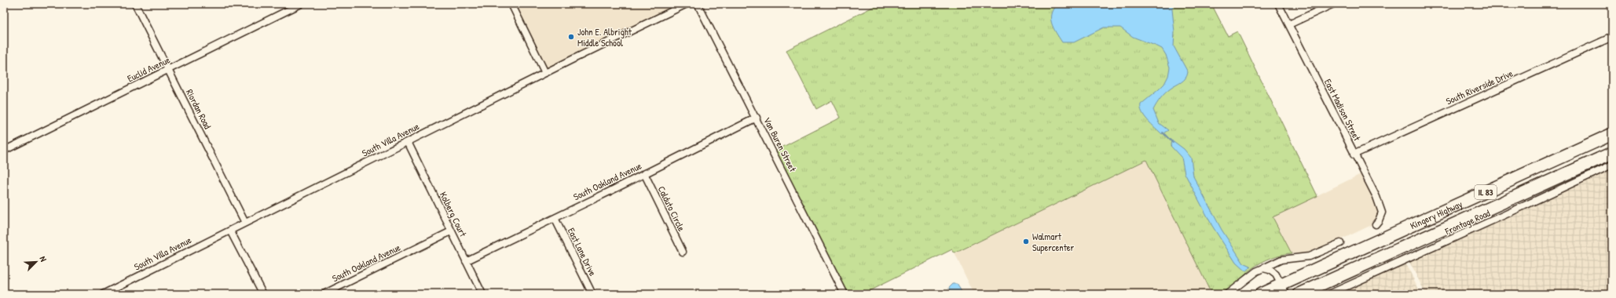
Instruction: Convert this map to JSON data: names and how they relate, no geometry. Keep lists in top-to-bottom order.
{
  "streets": {
    "highway": ["IL 83", "Kingery Highway"],
    "street": [
      "Euclid Avenue",
      "South Riverside Drive",
      "Riordan Road",
      "East Madison Street",
      "South Villa Avenue",
      "Van Buren Street",
      "South Oakland Avenue",
      "Calduto Circle",
      "Kolberg Court",
      "Frontage Road",
      "East Lane Drive"
    ]
  },
  "crossings": [
    ["Euclid Avenue", "Riordan Road"],
    ["South Riverside Drive", "East Madison Street"],
    ["Riordan Road", "South Villa Avenue"],
    ["South Villa Avenue", "Kolberg Court"],
    ["Van Buren Street", "South Oakland Avenue"],
    ["South Oakland Avenue", "Calduto Circle"],
    ["South Oakland Avenue", "Kolberg Court"],
    ["South Oakland Avenue", "East Lane Drive"]
  ],
  "places": ["John E. Albright Middle School", "Walmart Supercenter"],
  "north": "top right"
}
